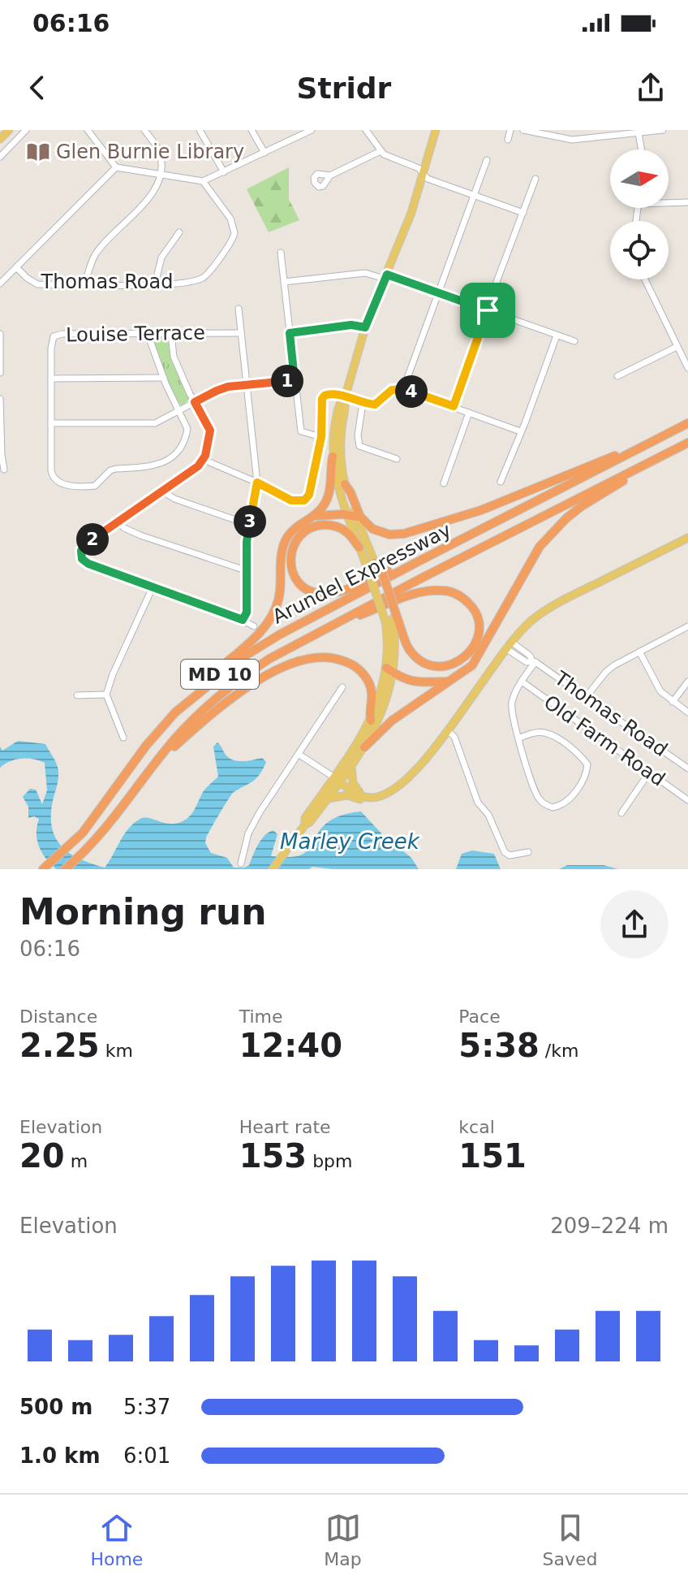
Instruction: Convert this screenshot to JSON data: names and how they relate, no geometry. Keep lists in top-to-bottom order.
{
  "streets": {
    "highway": ["Arundel Expressway", "MD 10"],
    "street": ["Thomas Road", "Louise Terrace", "Old Farm Road"]
  },
  "water": ["Marley Creek"],
  "places": {
    "library": ["Glen Burnie Library"]
  },
  "north": "right",
  "page": {
    "status": "06:16",
    "header": "Stridr",
    "pins": [
      "1",
      "4",
      "3",
      "2"
    ],
    "heading": ["Morning run", "06:16"],
    "stats": [
      ["Distance", "2.25 km"],
      ["Time", "12:40"],
      ["Pace", "5:38 /km"],
      ["Elevation", "20 m"],
      ["Heart rate", "153 bpm"],
      ["kcal", "151"]
    ],
    "chart": ["Elevation", "209–224 m"],
    "list": [
      {
        "name": "500 m",
        "note": "5:37"
      },
      {
        "name": "1.0 km",
        "note": "6:01"
      }
    ],
    "tabs": ["Home", "Map", "Saved"]
  }
}
